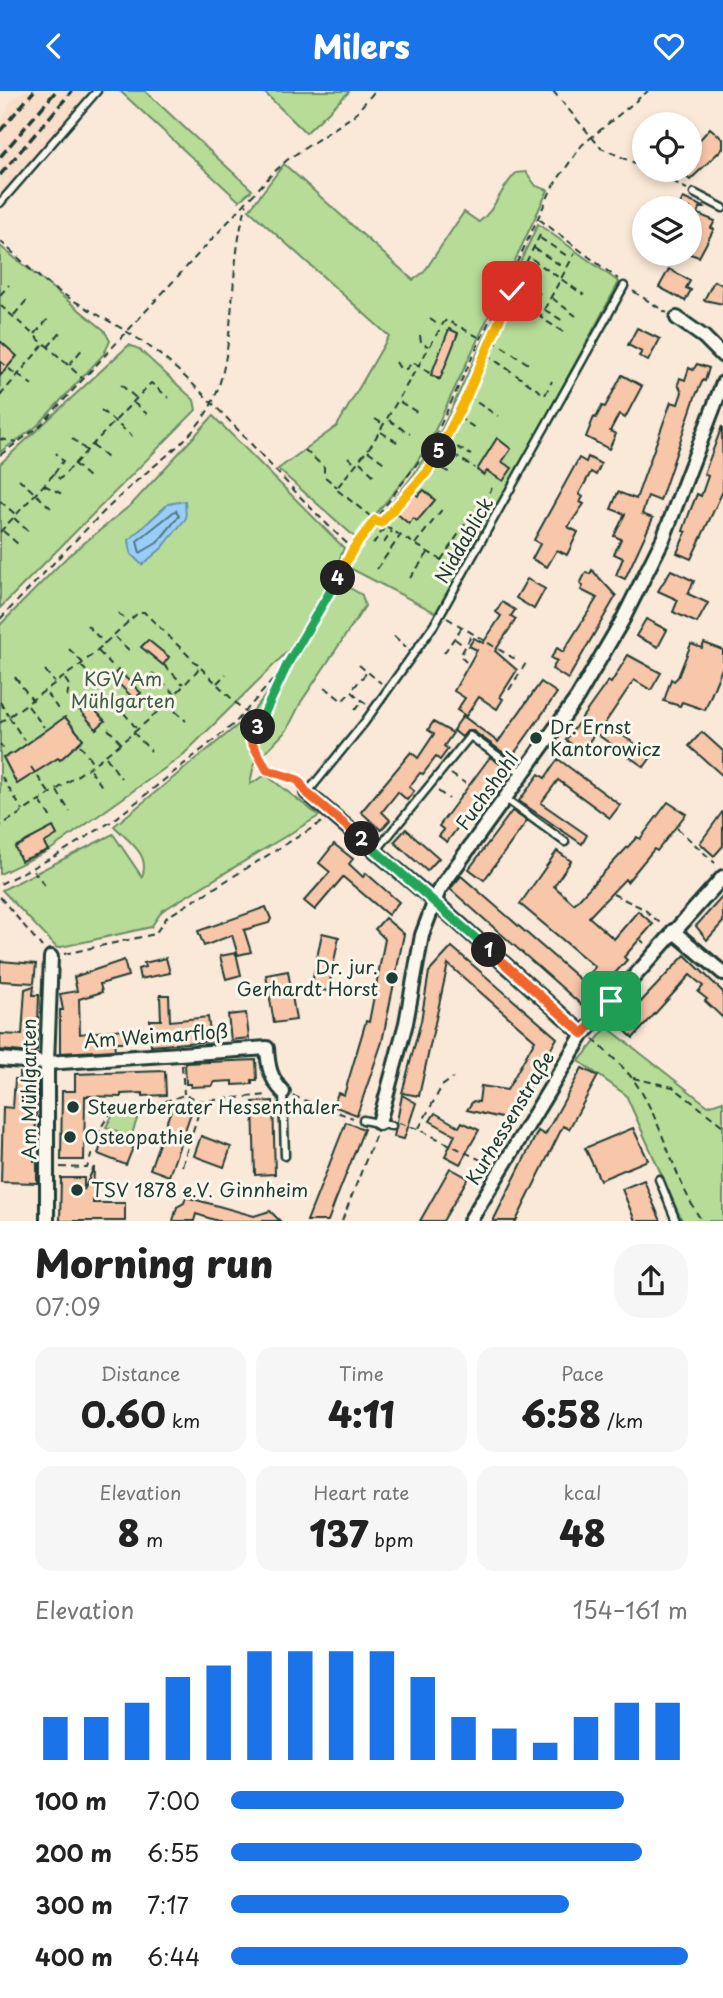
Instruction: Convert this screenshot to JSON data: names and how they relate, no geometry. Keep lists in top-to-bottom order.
{
  "streets": {
    "street": [
      "Fuchshohl",
      "Am Weimarfloß",
      "Am Mühlgarten",
      "Kurhessenstraße"
    ],
    "lane": ["Niddablick"]
  },
  "crossings": [
    ["Am Weimarfloß", "Am Mühlgarten"]
  ],
  "parks": ["KGV Am Mühlgarten"],
  "places": [
    "Dr. Ernst Kantorowicz",
    "Dr. jur. Gerhardt Horst",
    "Steuerberater Hessenthaler",
    "Osteopathie",
    "TSV 1878 e.V. Ginnheim"
  ],
  "page": {
    "header": "Milers",
    "pins": [
      "5",
      "4",
      "3",
      "2",
      "1"
    ],
    "heading": ["Morning run", "07:09"],
    "stats": [
      ["Distance", "0.60 km"],
      ["Time", "4:11"],
      ["Pace", "6:58 /km"],
      ["Elevation", "8 m"],
      ["Heart rate", "137 bpm"],
      ["kcal", "48"]
    ],
    "chart": ["Elevation", "154–161 m"],
    "list": [
      {
        "name": "100 m",
        "note": "7:00"
      },
      {
        "name": "200 m",
        "note": "6:55"
      },
      {
        "name": "300 m",
        "note": "7:17"
      },
      {
        "name": "400 m",
        "note": "6:44"
      }
    ]
  }
}
